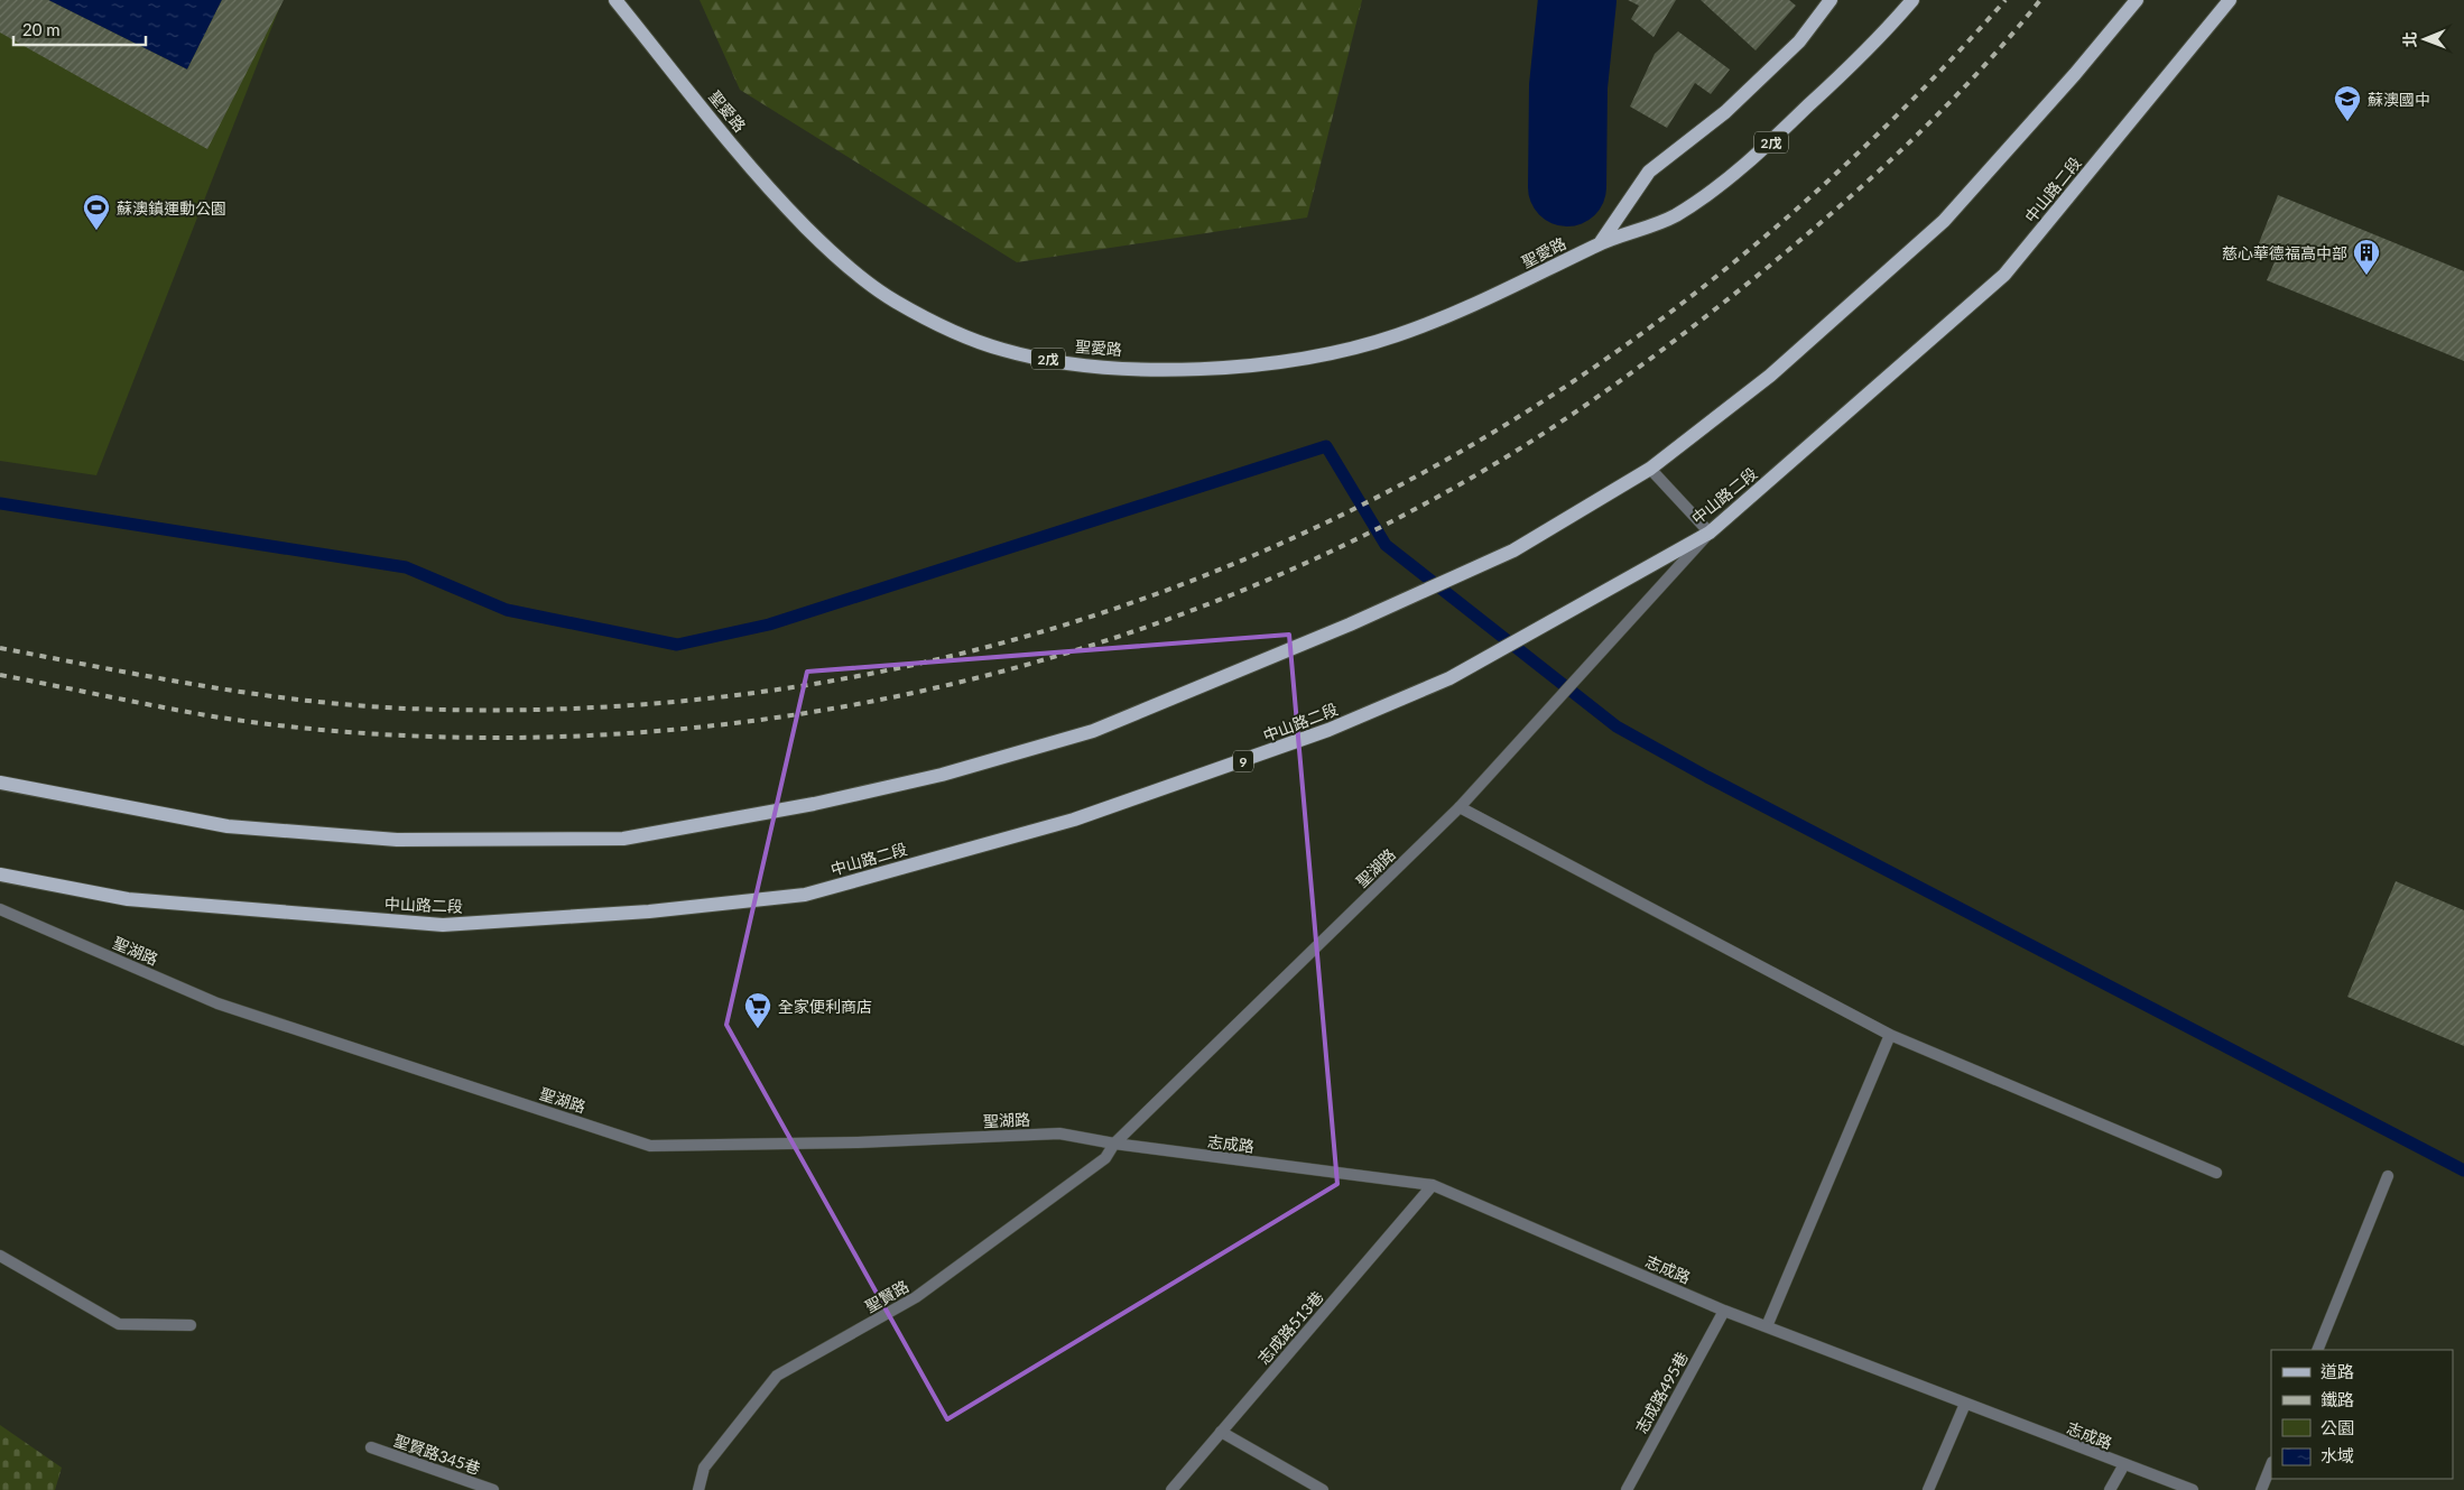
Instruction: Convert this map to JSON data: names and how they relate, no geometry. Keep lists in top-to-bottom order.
{
  "streets": {
    "main road": [
      "聖愛路",
      "2戊",
      "中山路二段",
      "9"
    ],
    "street": [
      "聖湖路",
      "志成路",
      "聖賢路",
      "志成路513巷",
      "志成路495巷",
      "聖賢路345巷"
    ]
  },
  "crossings": [
    ["中山路二段", "聖湖路"],
    ["聖湖路", "志成路"],
    ["聖湖路", "聖賢路"],
    ["志成路", "聖賢路"],
    ["志成路", "志成路513巷"],
    ["志成路", "志成路495巷"]
  ],
  "places": {
    "school or university": ["蘇澳國中"],
    "sports": ["蘇澳鎮運動公園"],
    "building": ["慈心華德福高中部"],
    "supermarket": ["全家便利商店"]
  },
  "legend": [
    "道路",
    "鐵路",
    "公園",
    "水域"
  ],
  "scale_bar": "20 m",
  "north": "left"
}
